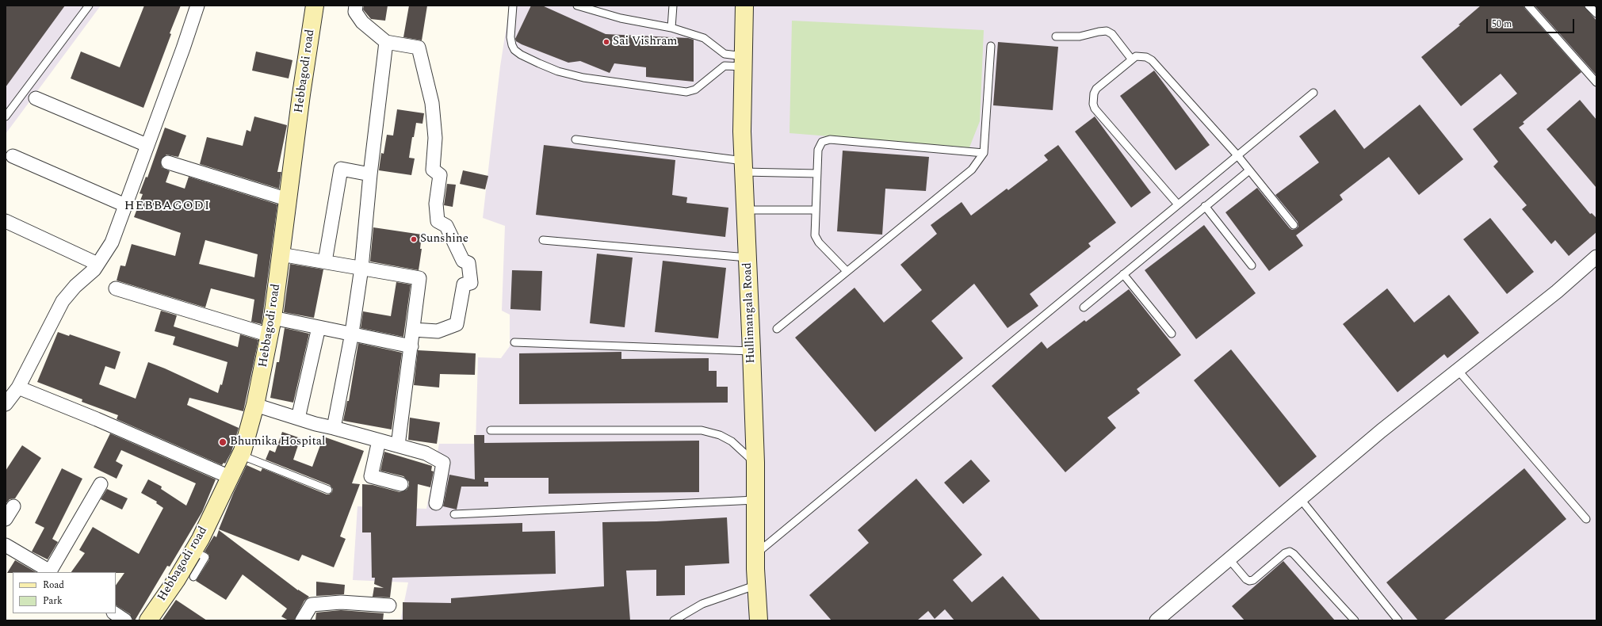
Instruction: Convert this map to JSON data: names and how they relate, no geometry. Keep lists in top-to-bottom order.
{
  "streets": {
    "street": ["Hebbagodi road", "Hullimangala Road"]
  },
  "districts": ["HEBBAGODI"],
  "places": ["Sai Vishram", "Sunshine", "Bhumika Hospital"],
  "legend": ["Road", "Park"],
  "scale_bar": "50 m"
}
